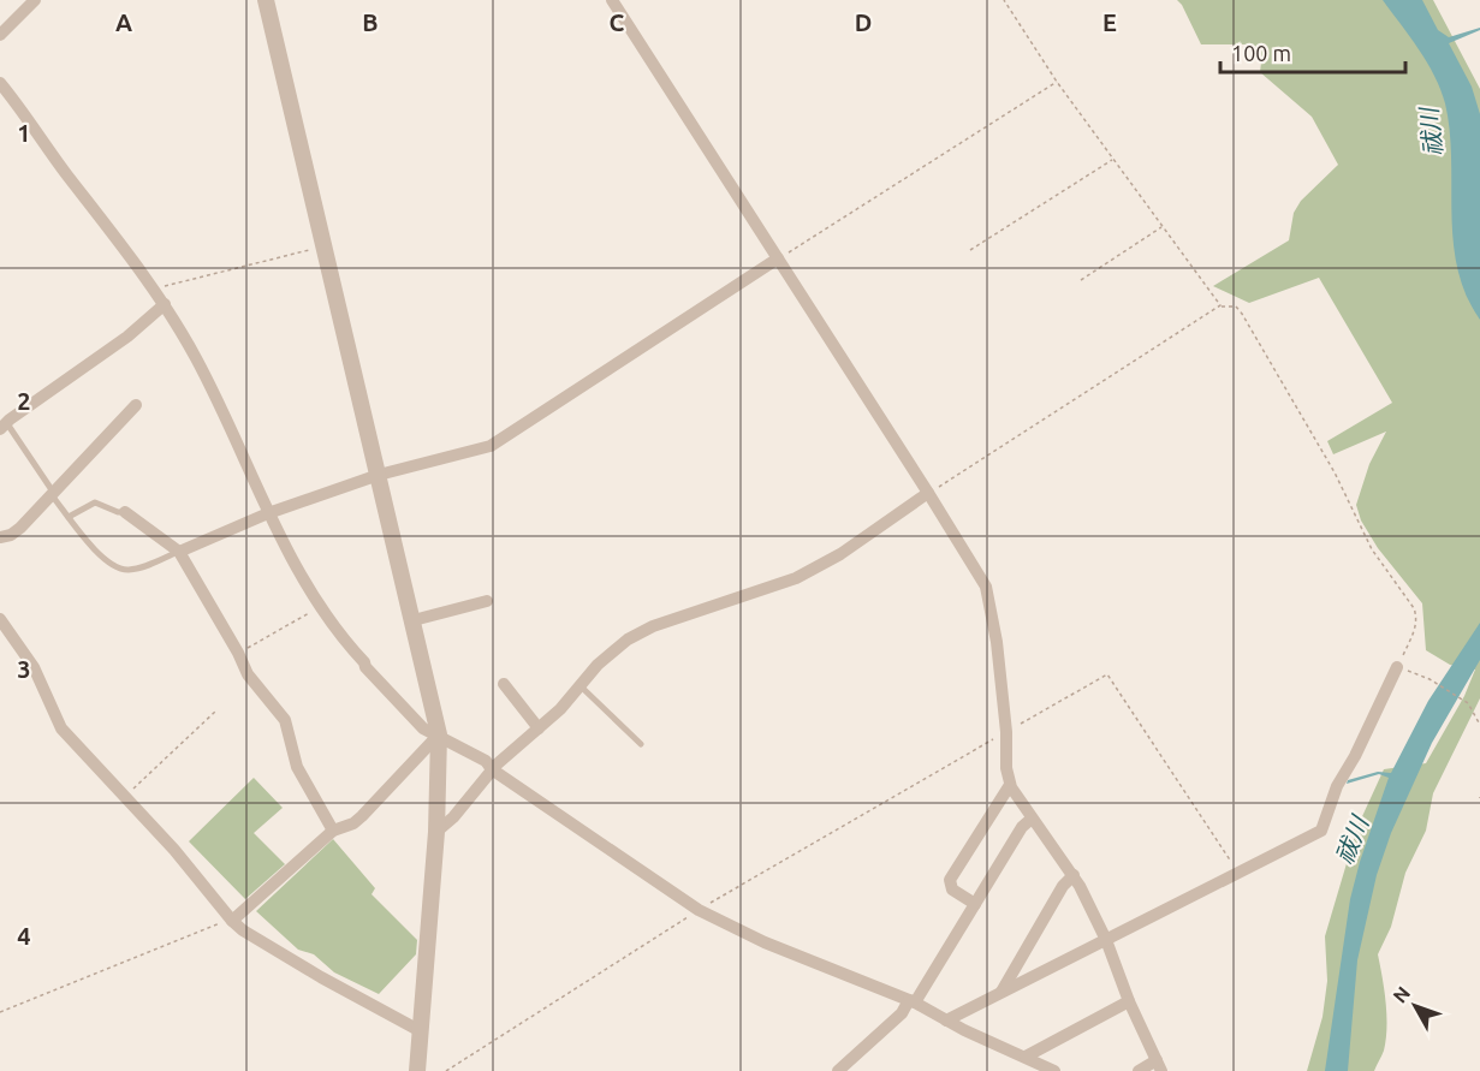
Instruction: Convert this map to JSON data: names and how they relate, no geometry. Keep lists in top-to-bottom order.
{
  "water": ["祓川"],
  "scale_bar": "100 m",
  "north": "top left",
  "grid": {
    "columns": [
      "A",
      "B",
      "C",
      "D",
      "E"
    ],
    "rows": [
      "1",
      "2",
      "3",
      "4"
    ]
  }
}
